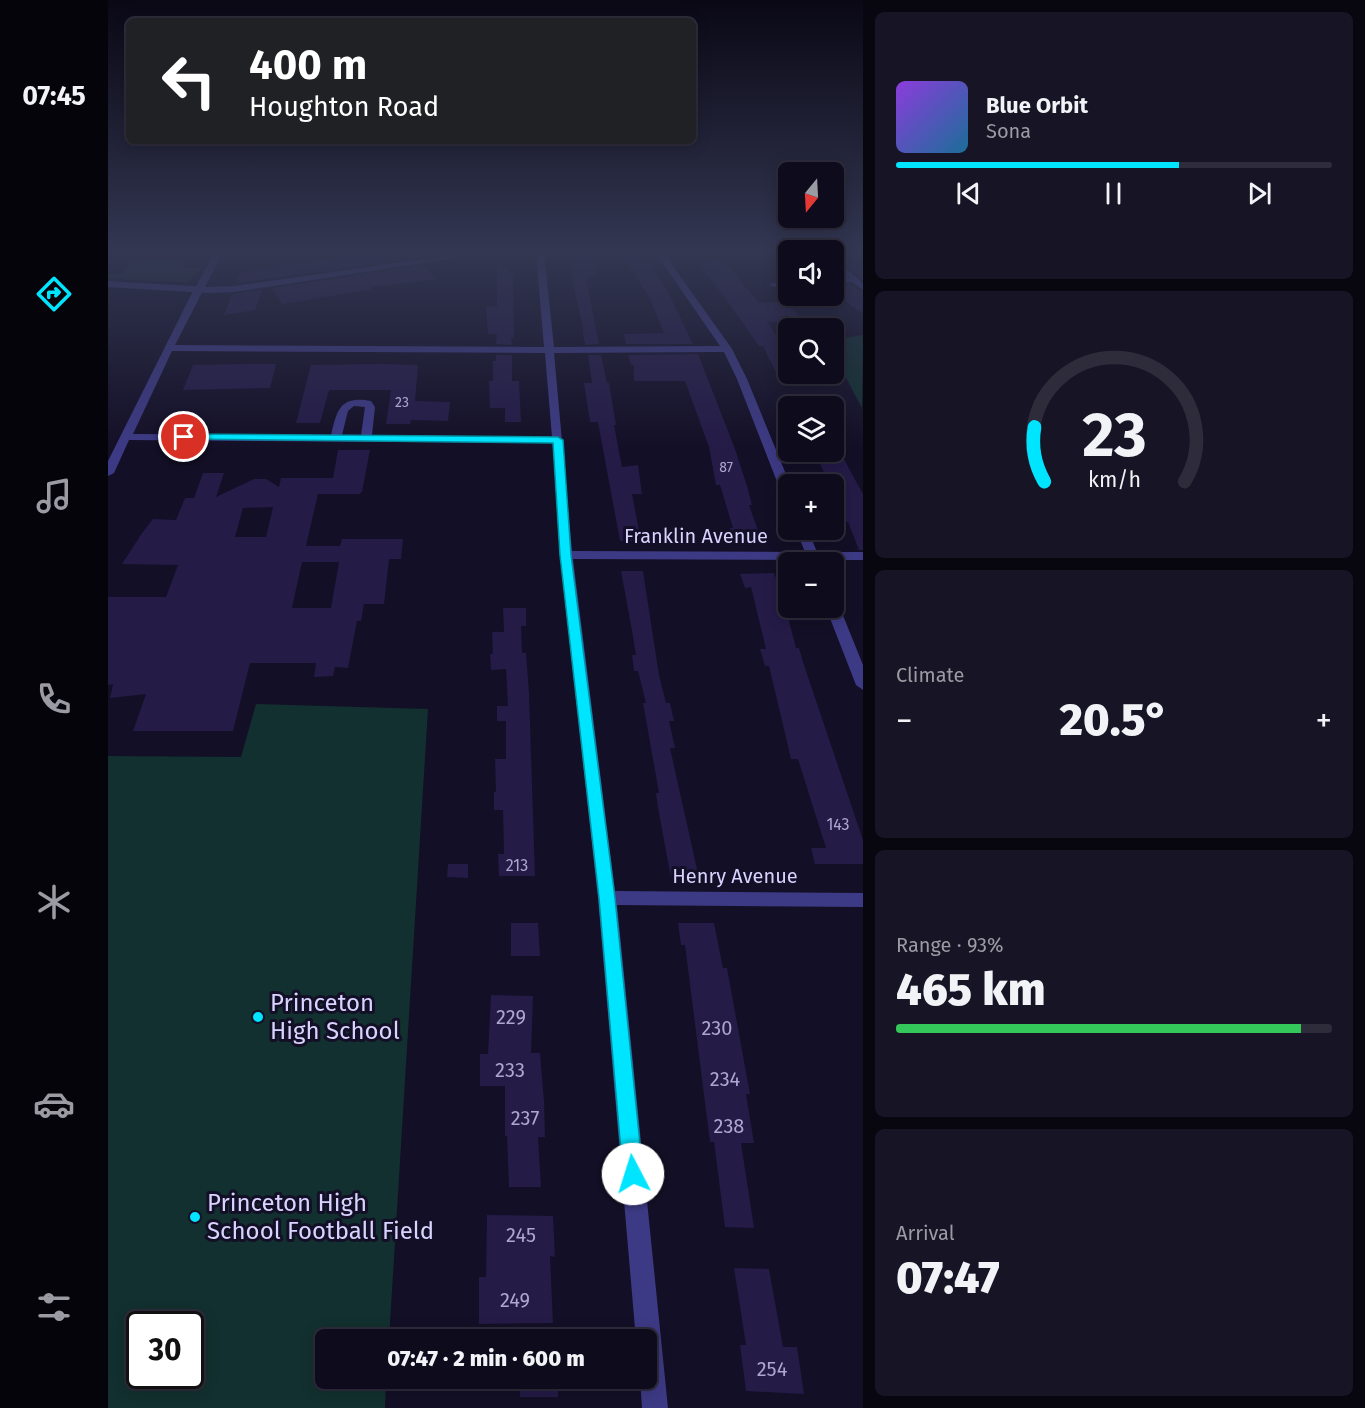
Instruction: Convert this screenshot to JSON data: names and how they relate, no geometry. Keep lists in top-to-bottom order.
{
  "streets": {
    "street": ["Franklin Avenue", "Henry Avenue"]
  },
  "places": ["Princeton High School", "Princeton High School Football Field"],
  "house_numbers": [
    "23",
    "87",
    "143",
    "213",
    "229",
    "230",
    "233",
    "234",
    "237",
    "238",
    "245",
    "249",
    "254"
  ],
  "north": "bottom",
  "page": {
    "tabs": "07:45",
    "turn": ["400 m", "Houghton Road"],
    "song": ["Blue Orbit", "Sona"],
    "map_buttons": ["+", "−"],
    "tile": [
      "Climate",
      ["Range · 93%", "465 km"],
      ["Arrival", "07:47"]
    ],
    "heat": ["−", "20.5°", "+"],
    "limit": "30",
    "trip": "07:47 · 2 min · 600 m",
    "gauge": ["23", "km/h"]
  }
}
